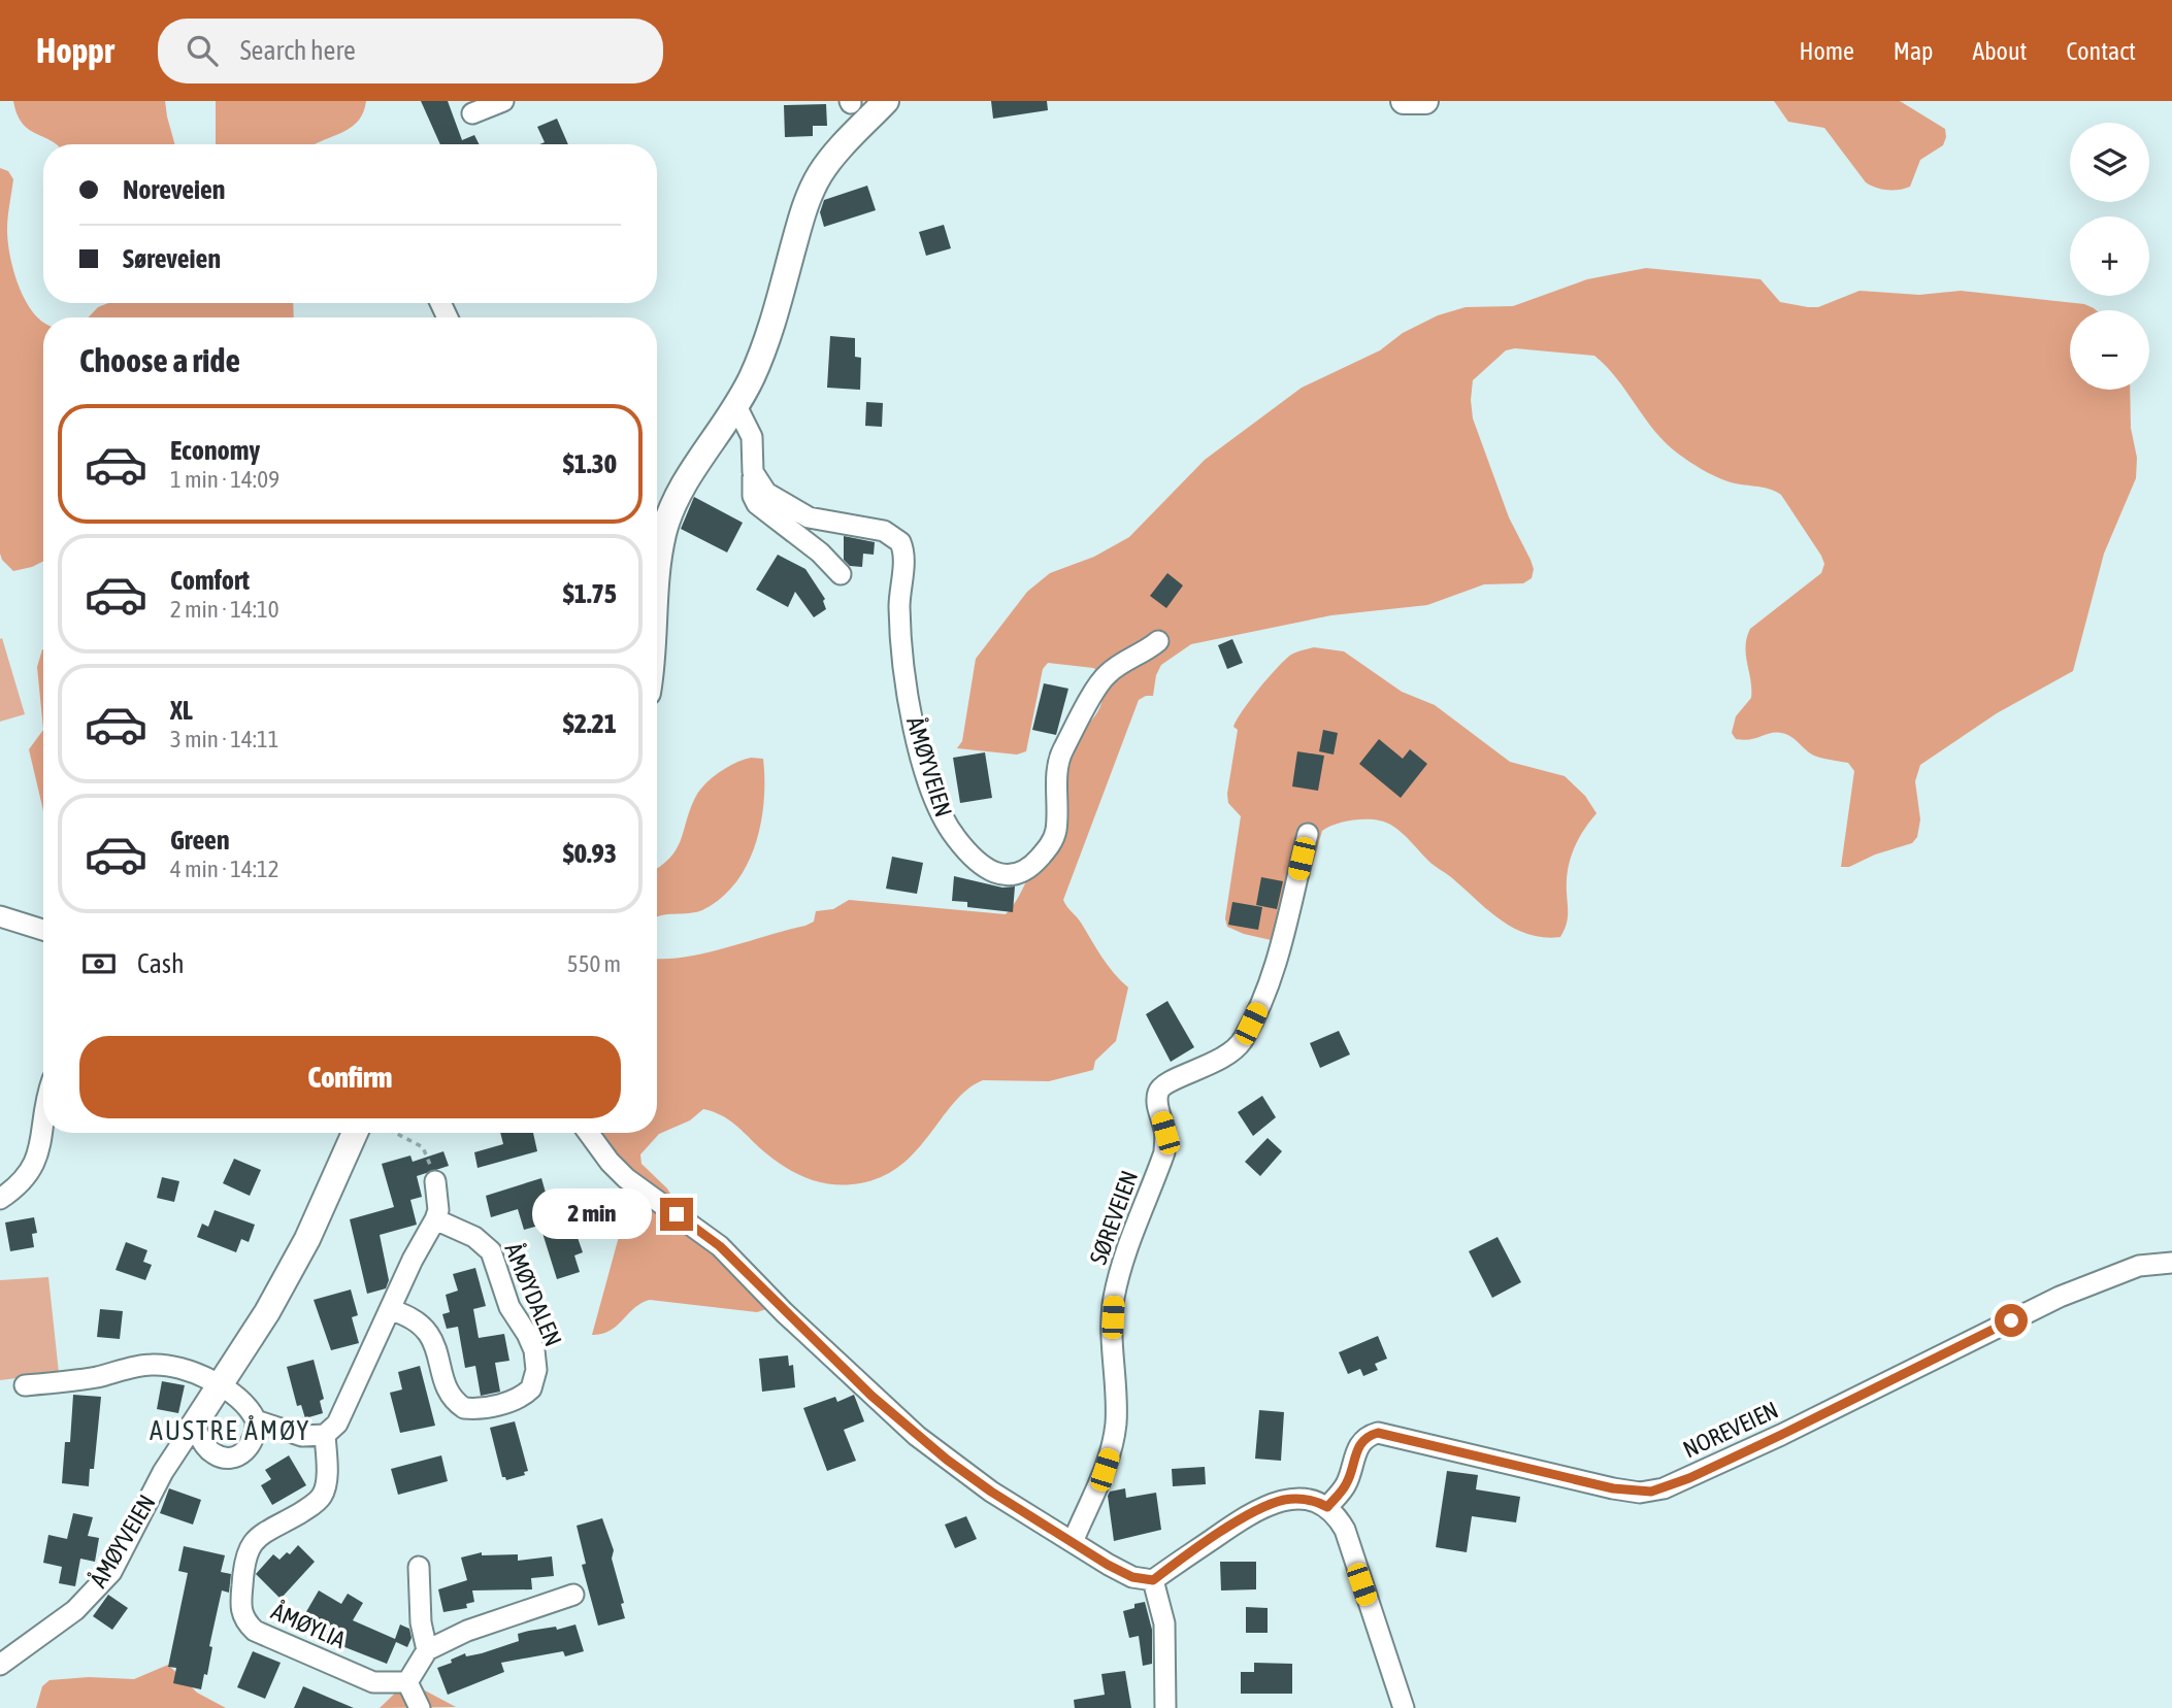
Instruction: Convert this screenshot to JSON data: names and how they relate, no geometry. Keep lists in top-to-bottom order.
{
  "streets": {
    "main road": ["ÅMØYVEIEN"],
    "street": [
      "SØREVEIEN",
      "ÅMØYDALEN",
      "NOREVEIEN",
      "ÅMØYLIA"
    ]
  },
  "districts": ["AUSTRE ÅMØY"],
  "page": {
    "header": "Hoppr",
    "search": "Search here",
    "nav": [
      "Home",
      "Map",
      "About",
      "Contact"
    ],
    "map_buttons": ["+", "−"],
    "banner": ["Noreveien", "Søreveien"],
    "heading": "Choose a ride",
    "list": [
      {
        "name": "Economy",
        "note": "1 min · 14:09",
        "value": "$1.30"
      },
      {
        "name": "Comfort",
        "note": "2 min · 14:10",
        "value": "$1.75"
      },
      {
        "name": "XL",
        "note": "3 min · 14:11",
        "value": "$2.21"
      },
      {
        "name": "Green",
        "note": "4 min · 14:12",
        "value": "$0.93"
      }
    ],
    "pay": ["Cash", "550 m"],
    "buttons": "Confirm",
    "bubble": "2 min"
  }
}
